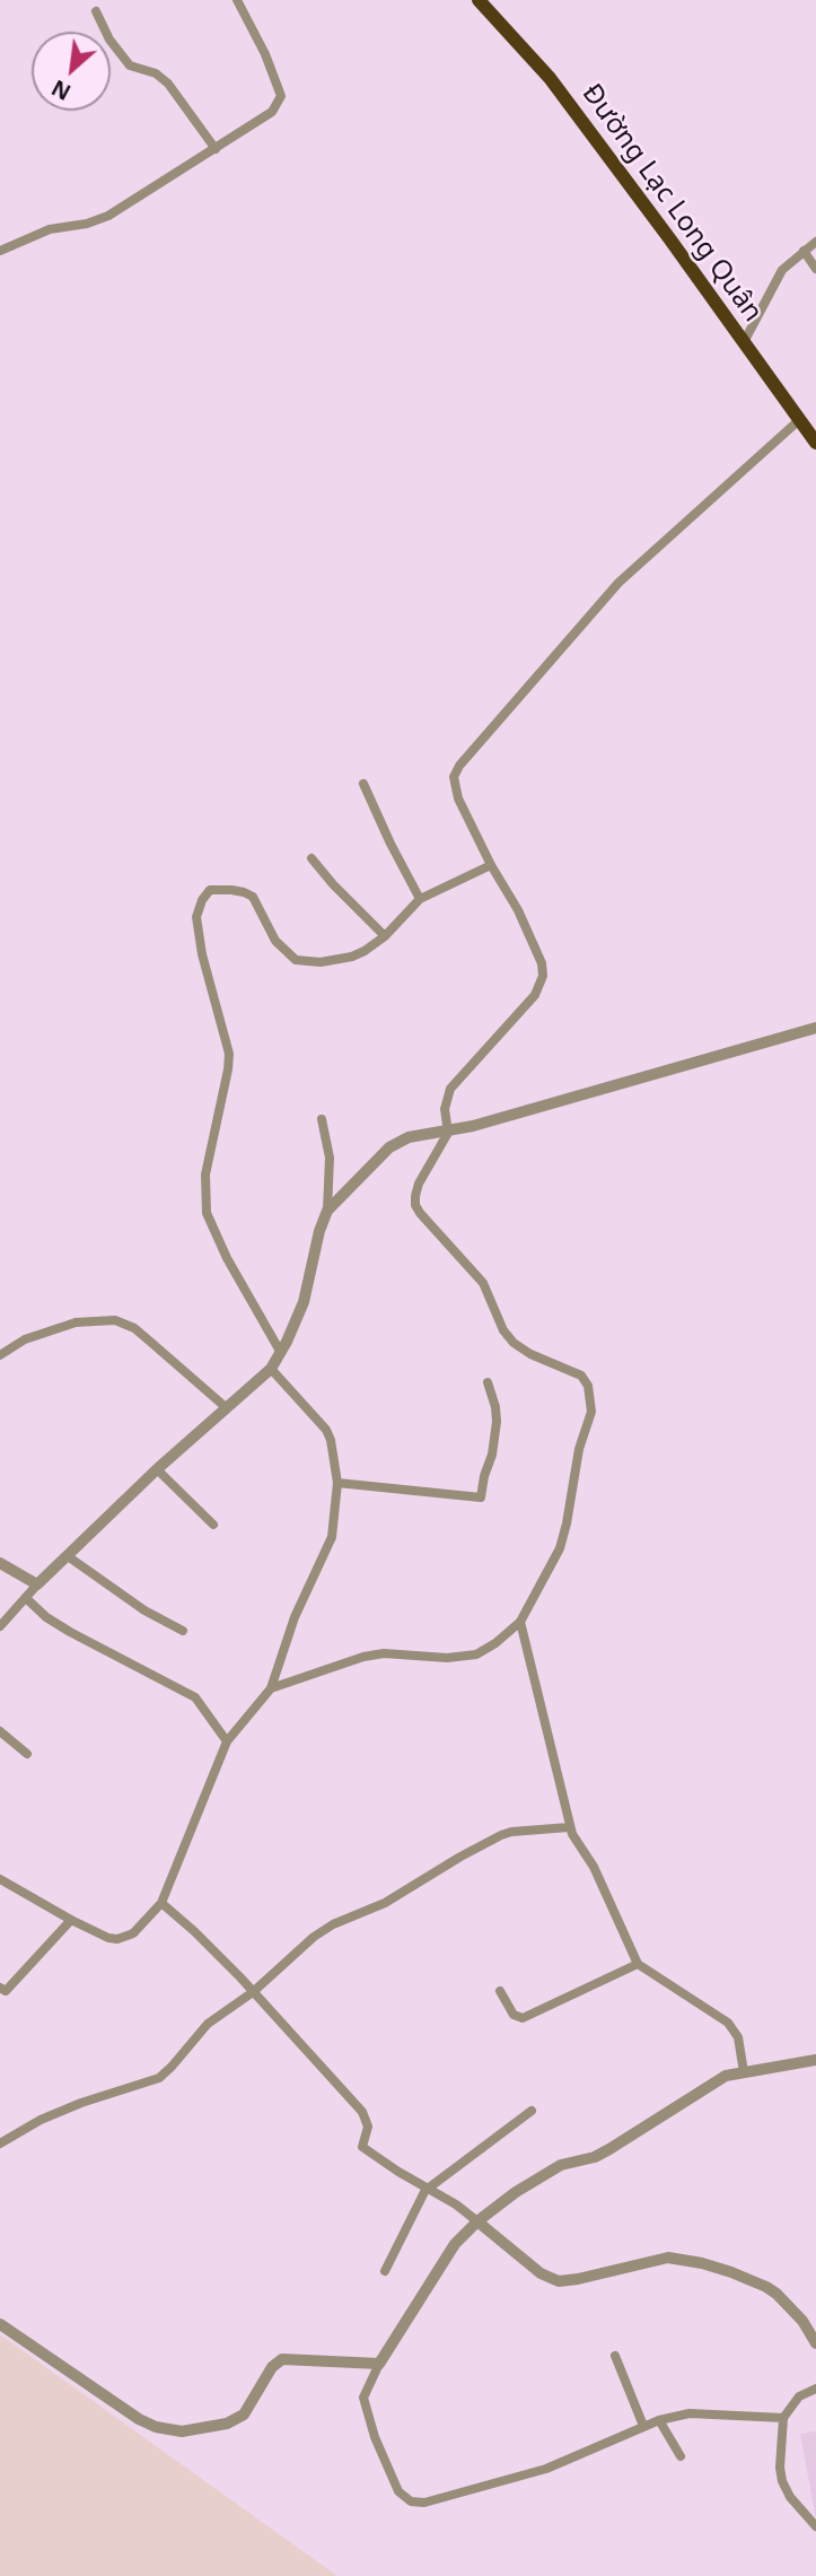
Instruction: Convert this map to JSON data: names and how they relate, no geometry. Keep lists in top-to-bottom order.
{
  "streets": {
    "highway": ["Đường Lạc Long Quân"]
  },
  "north": "bottom left"
}
